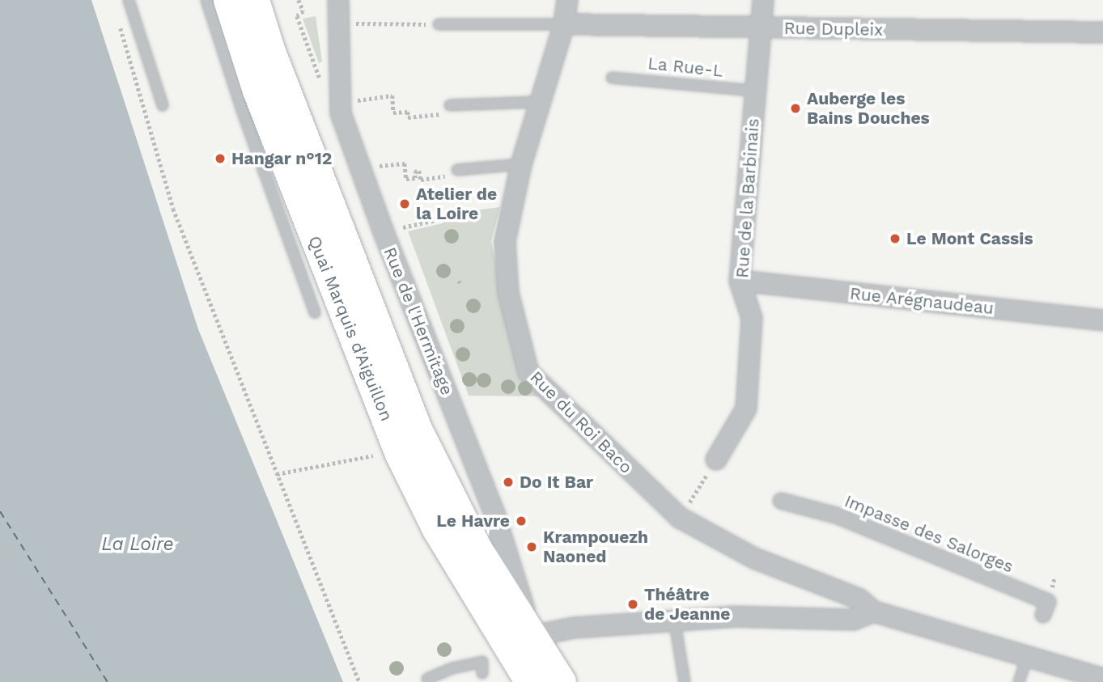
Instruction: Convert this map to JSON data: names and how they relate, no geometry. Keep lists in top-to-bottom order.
{
  "streets": {
    "main road": ["Quai Marquis d'Aiguillon"],
    "street": [
      "Rue Dupleix",
      "Rue de la Barbinais",
      "Rue Arégnaudeau",
      "Rue de l'Hermitage",
      "Rue du Roi Baco",
      "Impasse des Salorges"
    ],
    "lane": ["La Rue-L"]
  },
  "crossings": [
    ["Rue Dupleix", "Rue de la Barbinais"],
    ["Rue Dupleix", "Rue du Roi Baco"],
    ["La Rue-L", "Rue de la Barbinais"],
    ["Rue de la Barbinais", "Rue Arégnaudeau"],
    ["Rue de l'Hermitage", "Quai Marquis d'Aiguillon"]
  ],
  "water": ["La Loire"],
  "places": [
    "Auberge les Bains Douches",
    "Hangar n°12",
    "Atelier de la Loire",
    "Le Mont Cassis",
    "Do It Bar",
    "Le Havre",
    "Krampouezh Naoned",
    "Théâtre de Jeanne"
  ]
}
